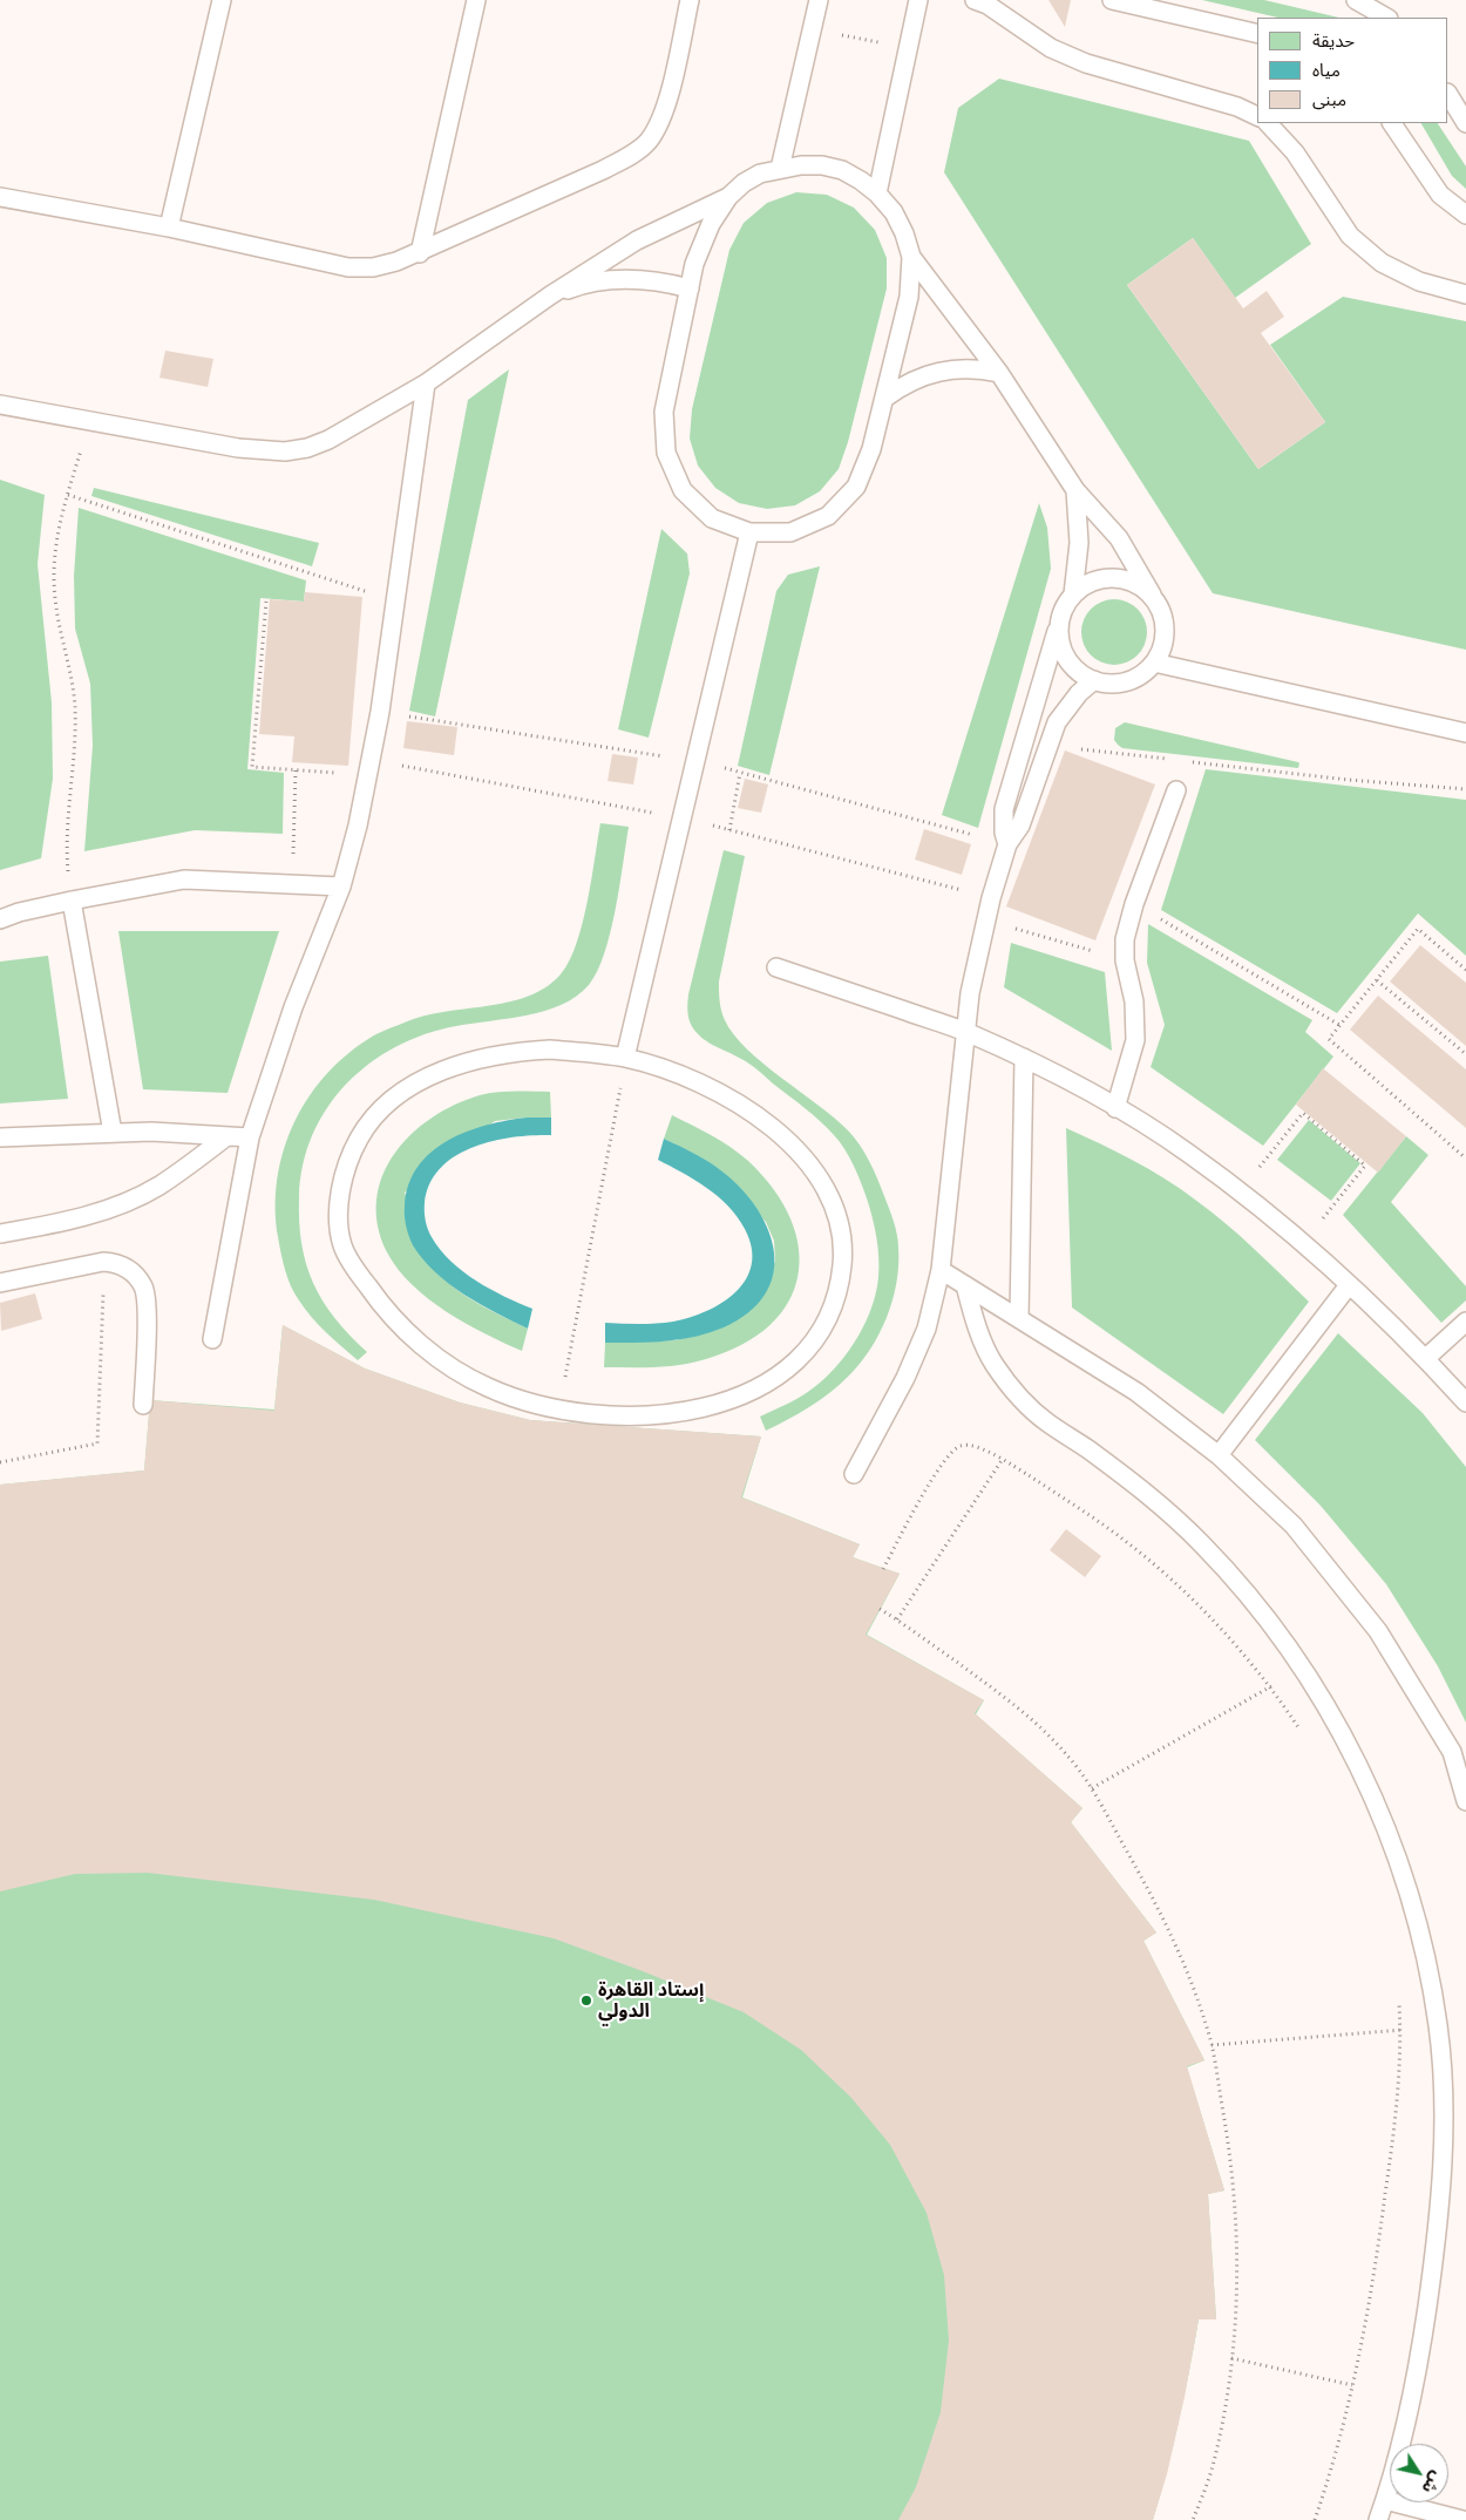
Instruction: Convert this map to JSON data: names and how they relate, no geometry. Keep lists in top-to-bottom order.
{
  "places": ["إستاد القاهرة الدولي"],
  "legend": ["حديقة", "مياه", "مبنى"],
  "north": "bottom right"
}
